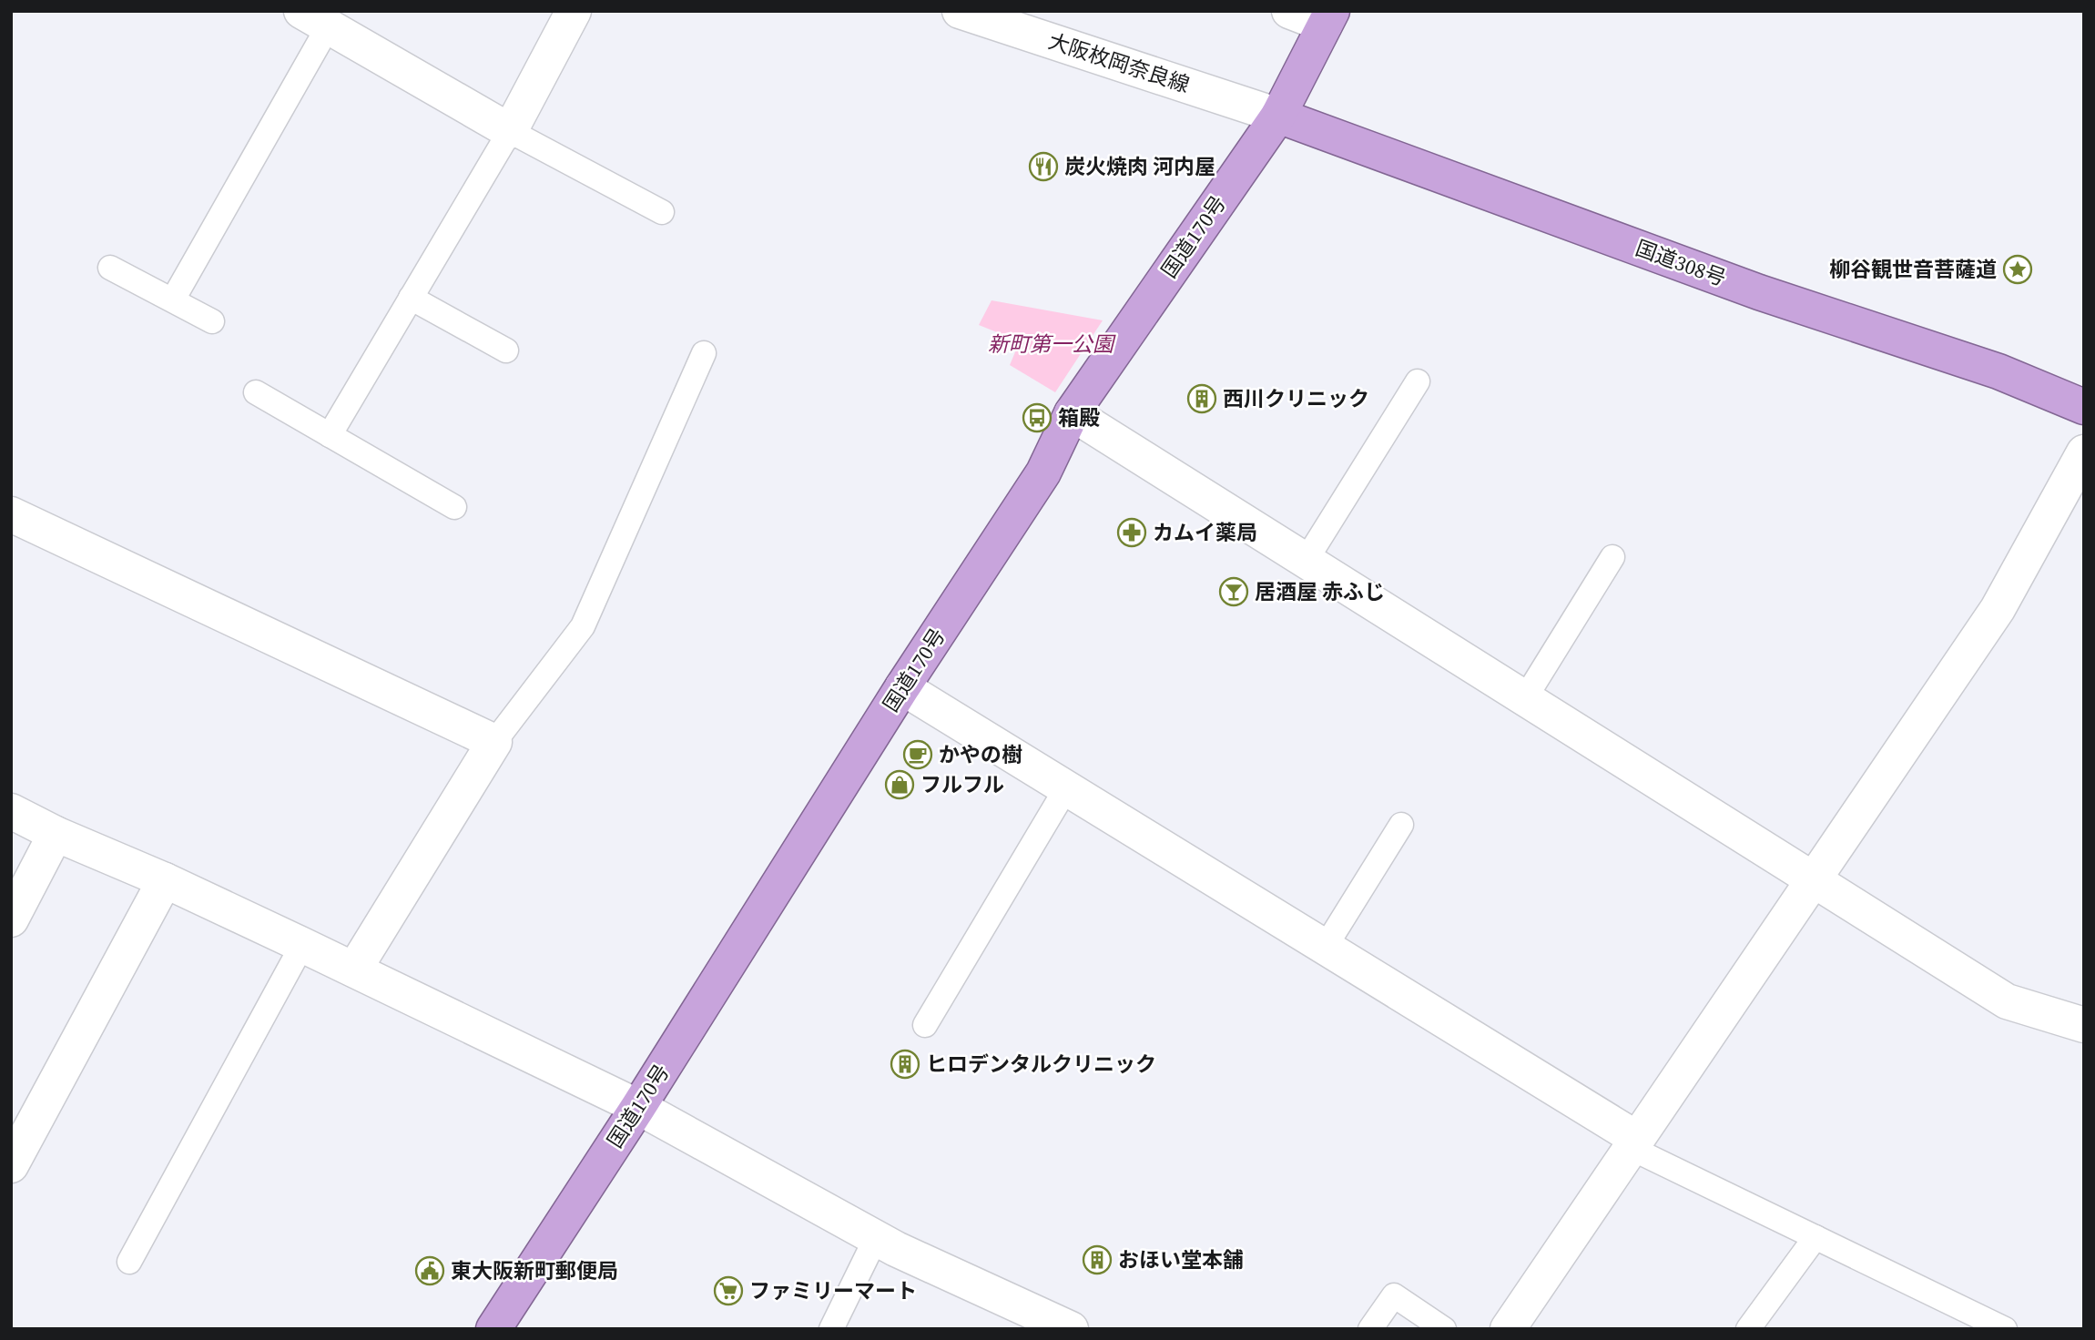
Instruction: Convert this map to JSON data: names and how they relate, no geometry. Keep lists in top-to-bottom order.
{
  "streets": {
    "highway": ["国道170号", "国道308号"],
    "street": ["大阪枚岡奈良線"]
  },
  "crossings": [
    ["大阪枚岡奈良線", "国道170号"],
    ["大阪枚岡奈良線", "国道308号"],
    ["国道170号", "国道308号"]
  ],
  "parks": ["新町第一公園"],
  "places": {
    "restaurant": ["炭火焼肉 河内屋"],
    "place": ["柳谷観世音菩薩道"],
    "building": ["西川クリニック", "ヒロデンタルクリニック", "おほい堂本舗"],
    "bus stop": ["箱殿"],
    "pharmacy": ["カムイ薬局"],
    "bar": ["居酒屋 赤ふじ"],
    "cafe": ["かやの樹"],
    "shop": ["フルフル"],
    "public building": ["東大阪新町郵便局"],
    "supermarket": ["ファミリーマート"]
  }
}
